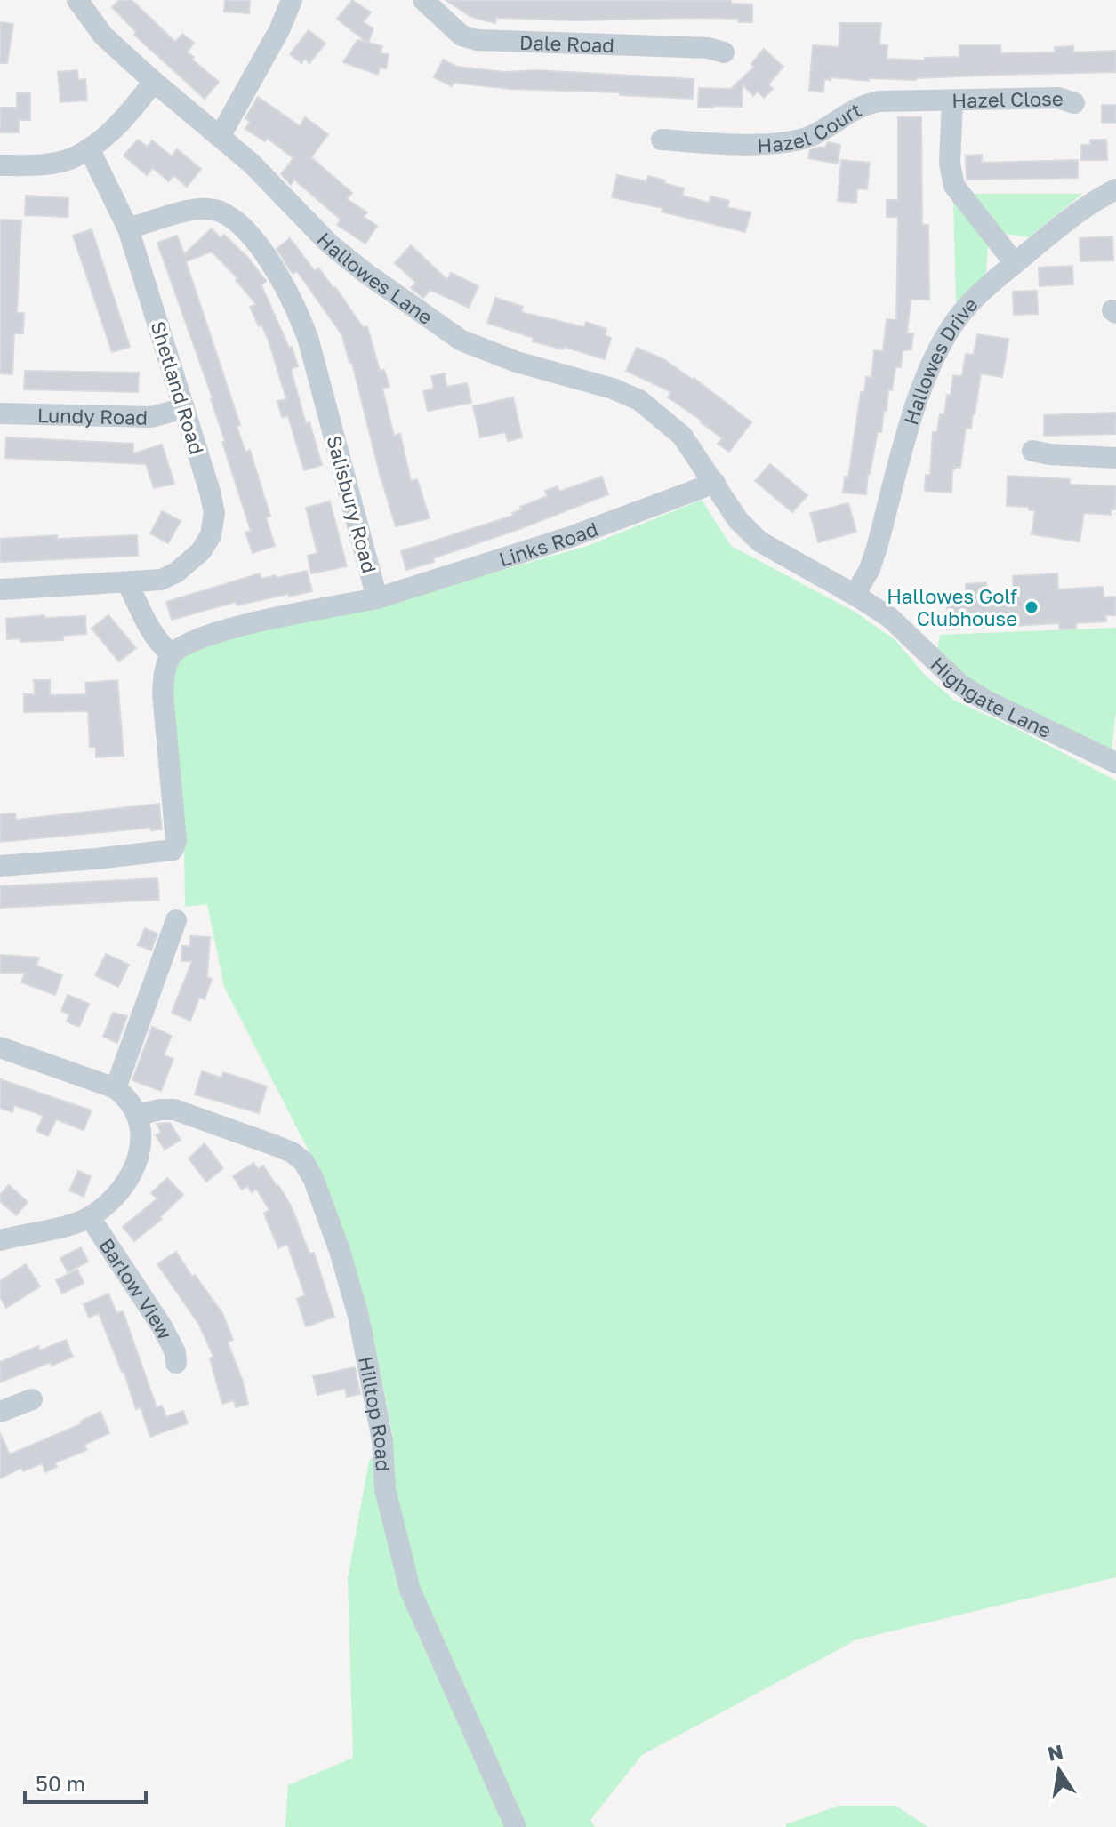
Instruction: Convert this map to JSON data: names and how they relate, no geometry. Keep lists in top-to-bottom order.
{
  "streets": {
    "street": [
      "Dale Road",
      "Hazel Close",
      "Hazel Court",
      "Hallowes Lane",
      "Hallowes Drive",
      "Shetland Road",
      "Lundy Road",
      "Salisbury Road",
      "Links Road",
      "Highgate Lane",
      "Barlow View",
      "Hilltop Road"
    ]
  },
  "crossings": [
    ["Hazel Close", "Hazel Court"],
    ["Hazel Close", "Hallowes Drive"],
    ["Hallowes Lane", "Links Road"],
    ["Hallowes Lane", "Highgate Lane"],
    ["Hallowes Drive", "Highgate Lane"],
    ["Shetland Road", "Lundy Road"],
    ["Shetland Road", "Salisbury Road"],
    ["Salisbury Road", "Links Road"],
    ["Links Road", "Highgate Lane"]
  ],
  "places": ["Hallowes Golf Clubhouse"],
  "scale_bar": "50 m",
  "north": "top"
}
